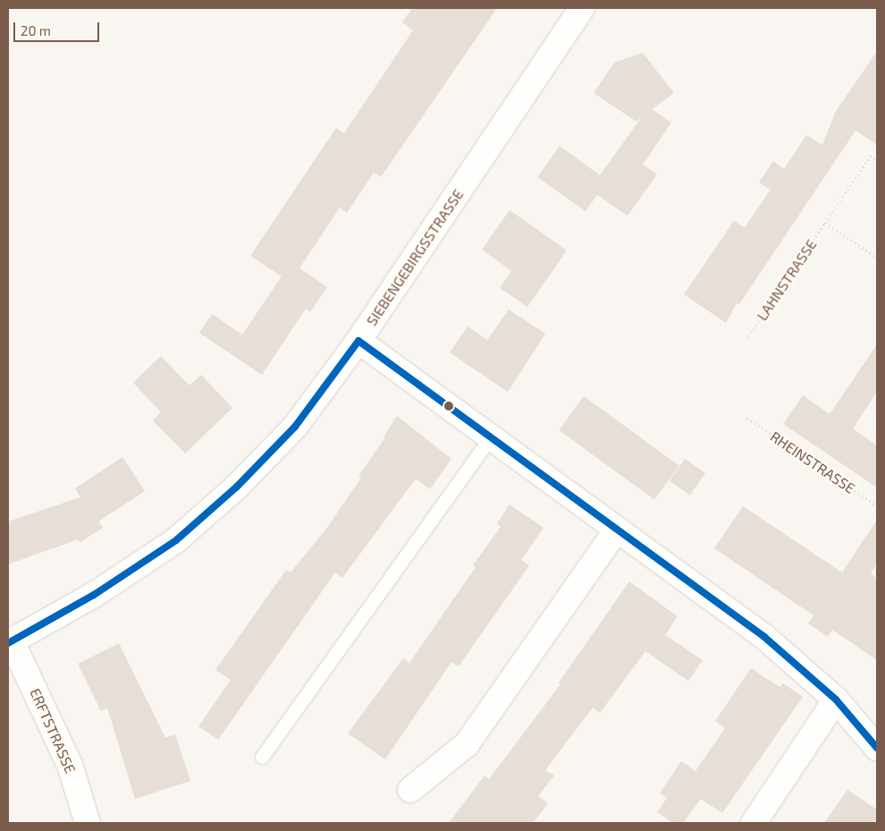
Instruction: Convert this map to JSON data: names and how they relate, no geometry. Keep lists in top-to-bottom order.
{
  "streets": {
    "street": ["SIEBENGEBIRGSSTRASSE", "ERFTSTRASSE"],
    "path": ["LAHNSTRASSE", "RHEINSTRASSE"]
  },
  "crossings": [
    ["SIEBENGEBIRGSSTRASSE", "ERFTSTRASSE"]
  ],
  "scale_bar": "20 m"
}
